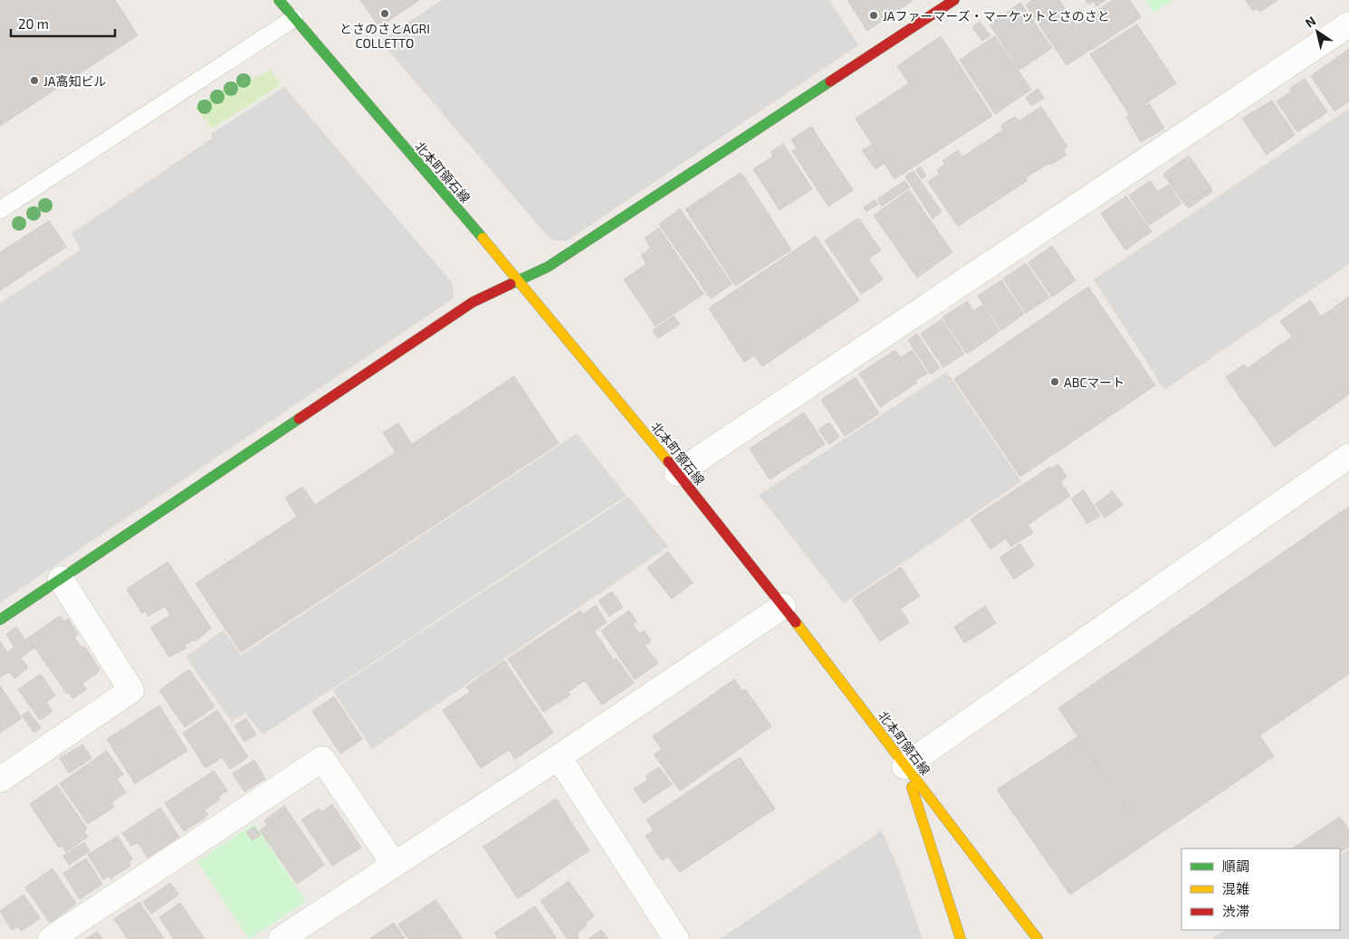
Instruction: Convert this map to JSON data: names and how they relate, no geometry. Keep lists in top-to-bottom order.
{
  "streets": {
    "street": ["北本町領石線"]
  },
  "places": [
    "とさのさとAGRI COLLETTO",
    "JAファーマーズ・マーケットとさのさと",
    "JA高知ビル",
    "ABCマート"
  ],
  "legend": ["順調", "混雑", "渋滞"],
  "scale_bar": "20 m",
  "north": "top left"
}
